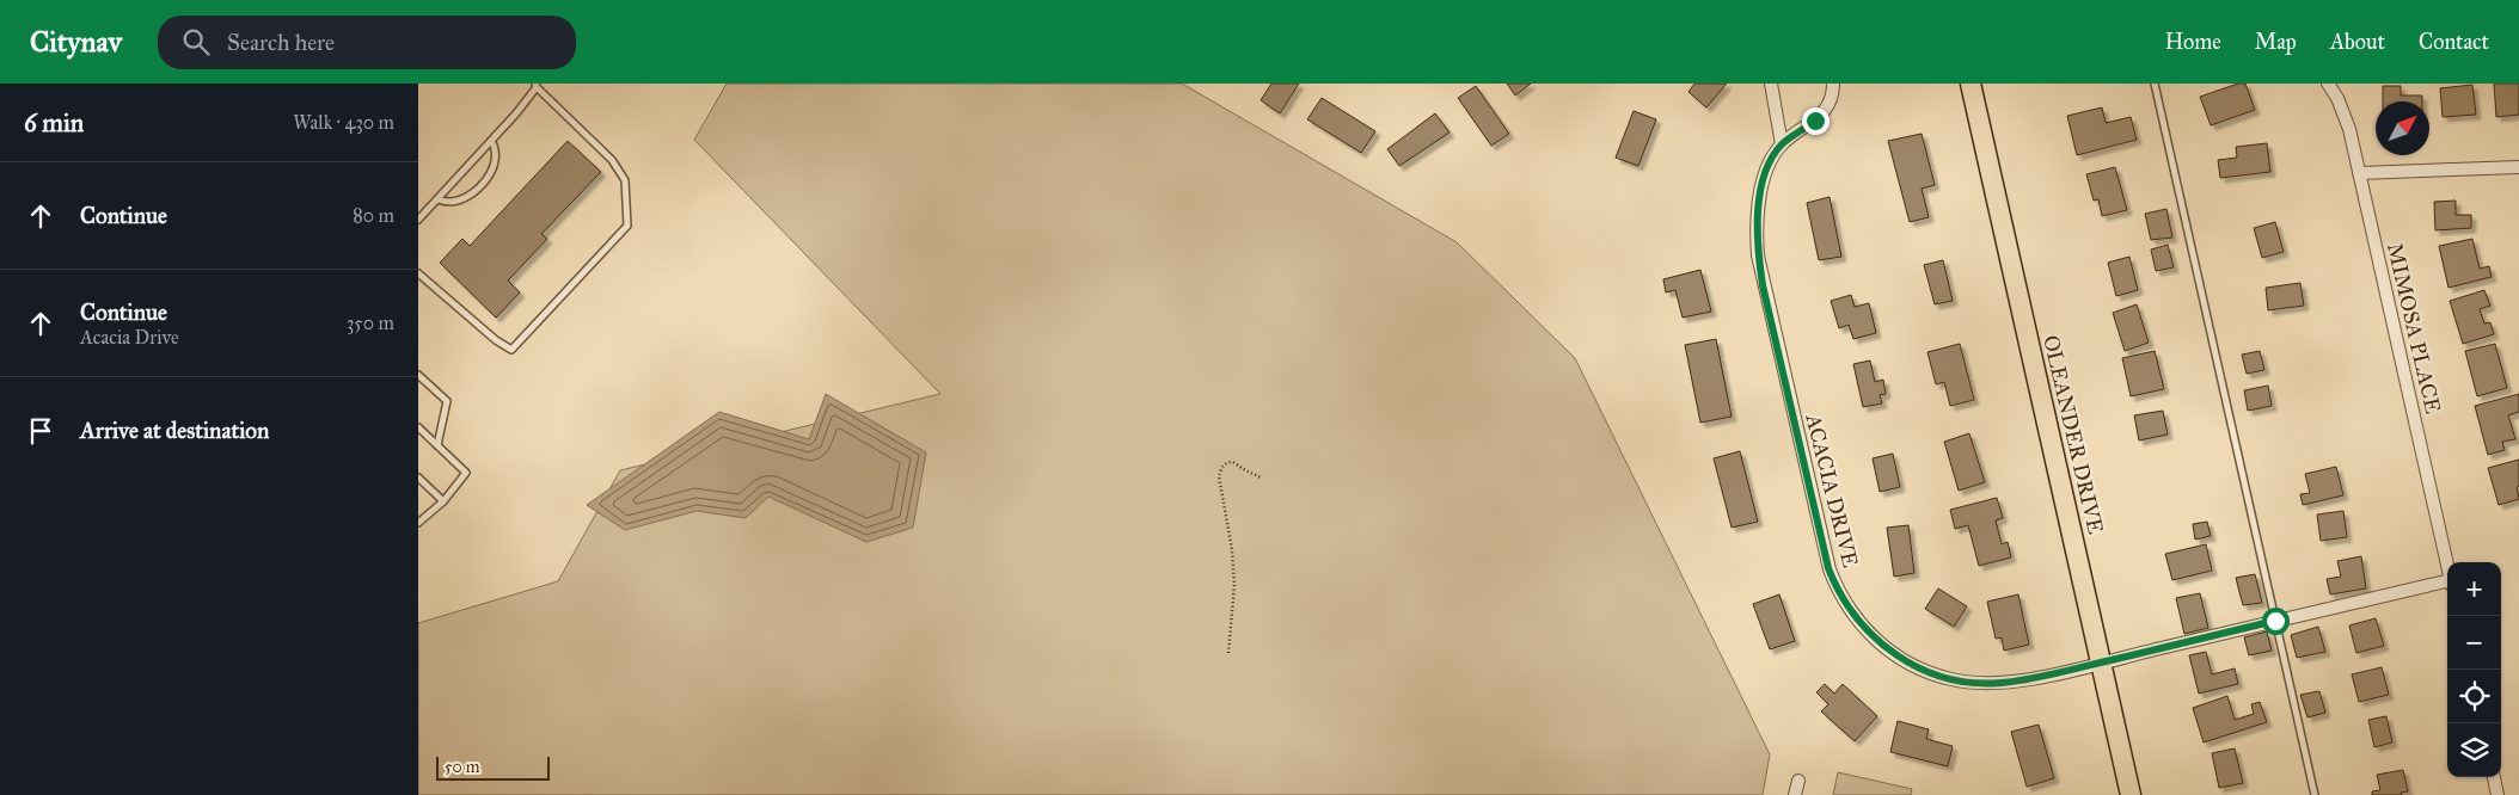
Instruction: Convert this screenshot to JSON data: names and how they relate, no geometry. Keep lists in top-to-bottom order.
{
  "streets": {
    "main road": ["OLEANDER DRIVE"],
    "street": ["MIMOSA PLACE", "ACACIA DRIVE"]
  },
  "crossings": [
    ["OLEANDER DRIVE", "ACACIA DRIVE"]
  ],
  "scale_bar": "50 m",
  "north": "top right",
  "page": {
    "header": "Citynav",
    "search": "Search here",
    "nav": [
      "Home",
      "Map",
      "About",
      "Contact"
    ],
    "heading": ["6 min", "Walk · 430 m"],
    "list": [
      ["Continue", "80 m"],
      ["Continue", "Acacia Drive", "350 m"],
      "Arrive at destination"
    ],
    "map_buttons": ["+", "−"],
    "scale": "50 m"
  }
}
